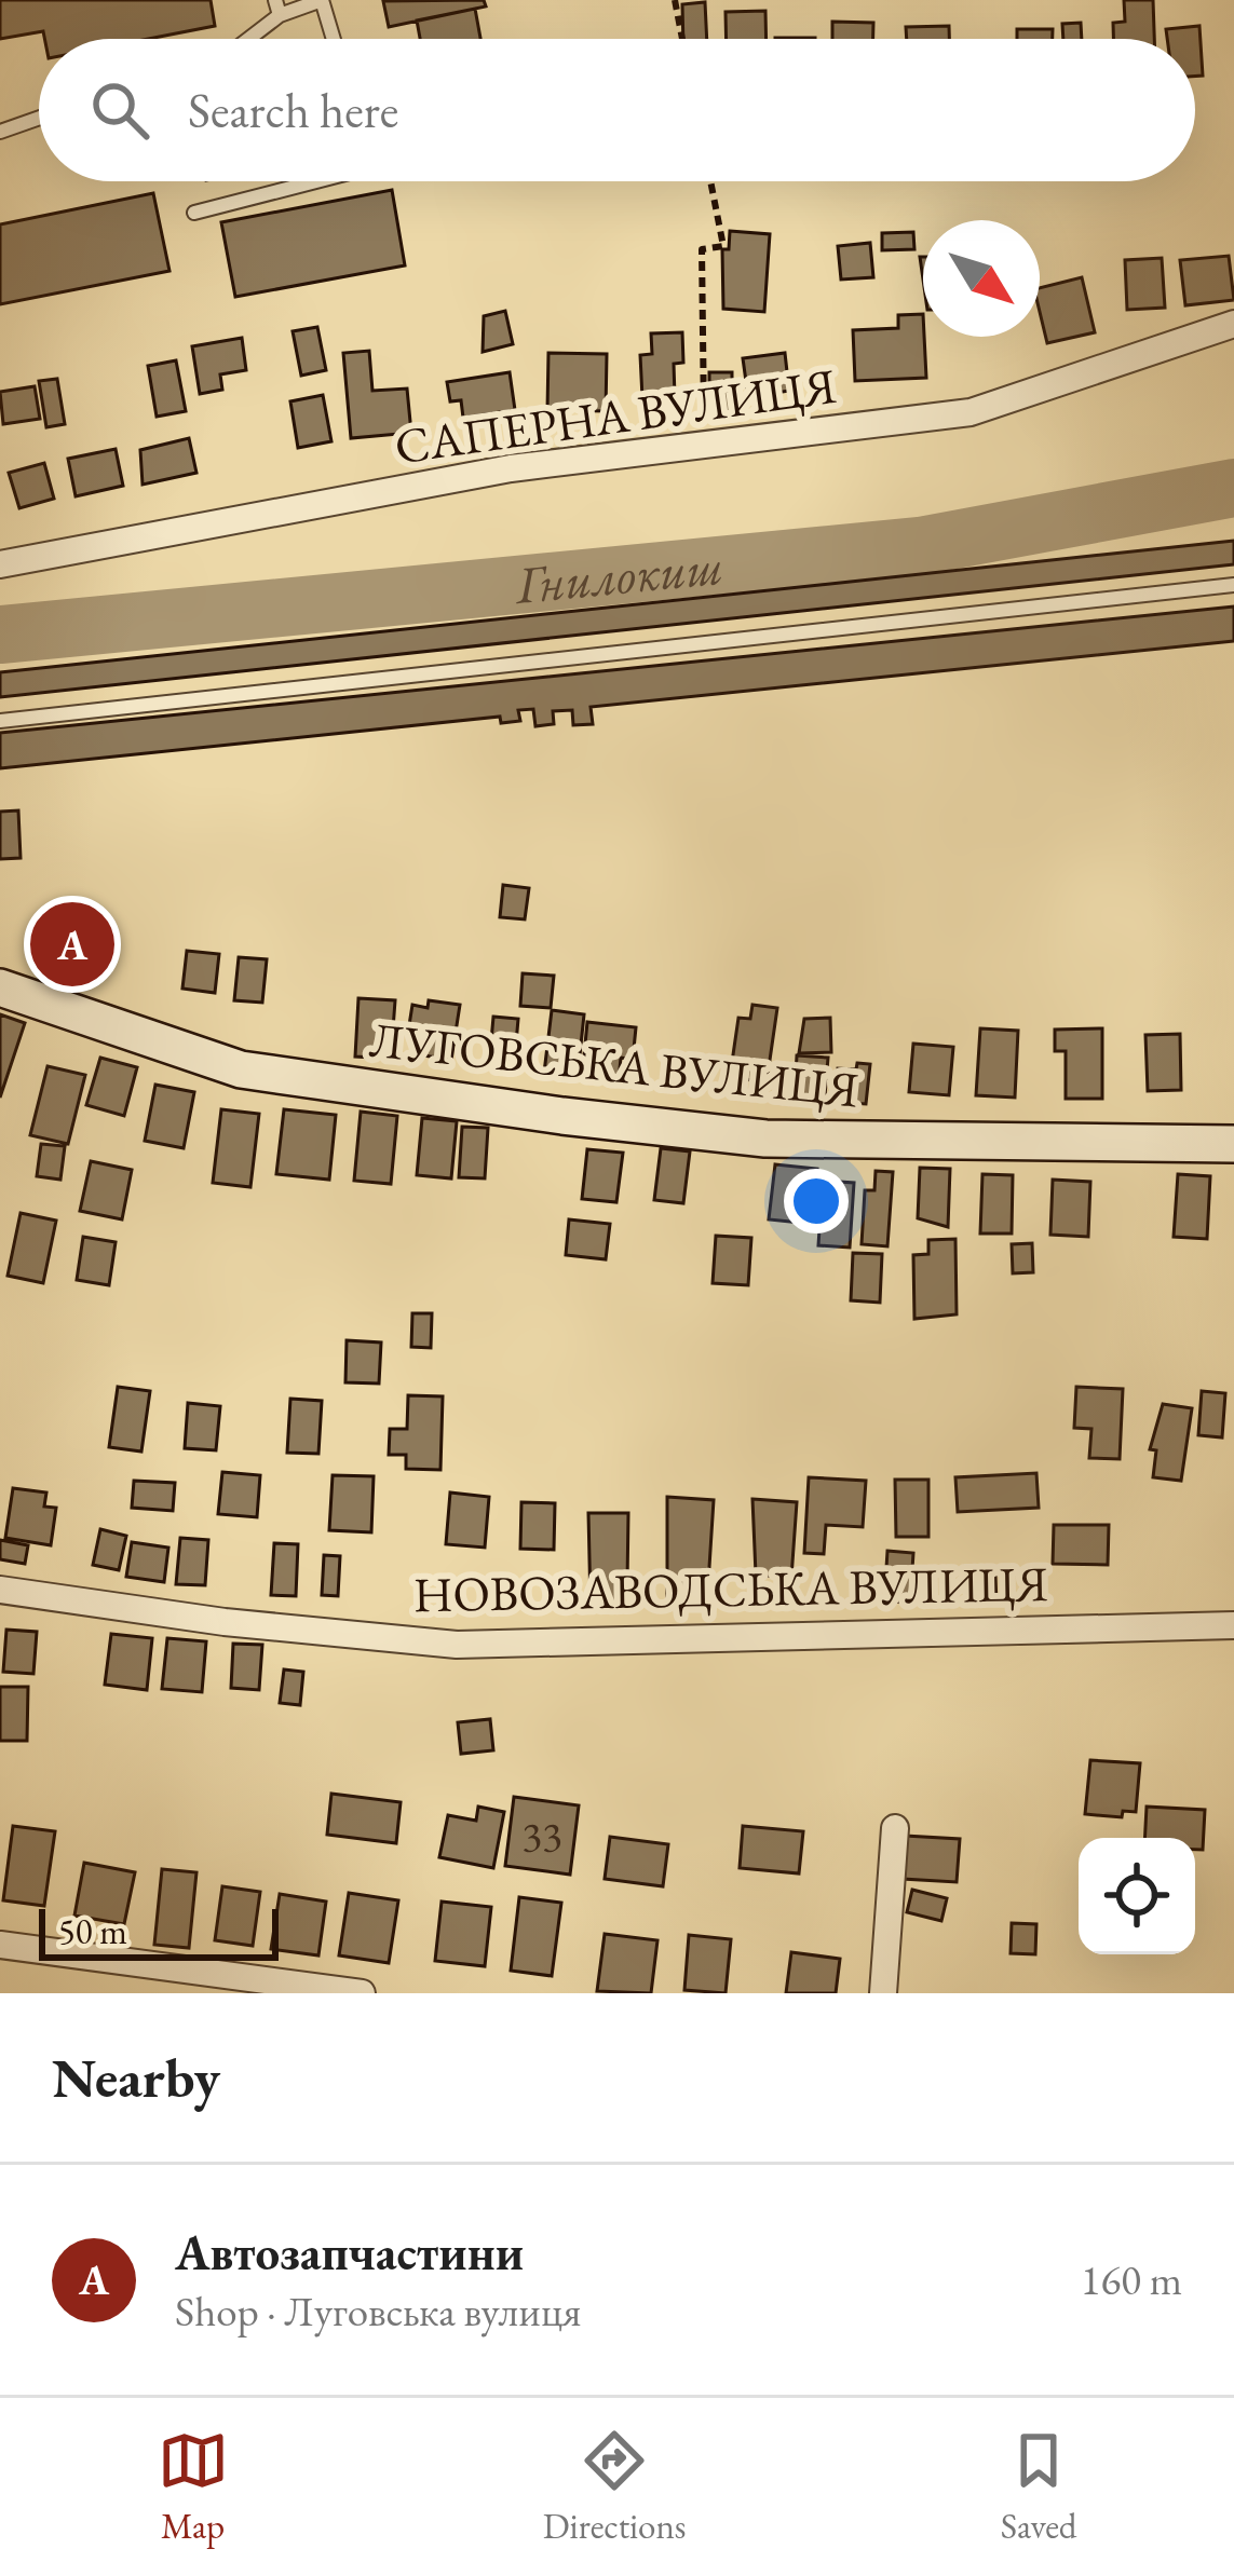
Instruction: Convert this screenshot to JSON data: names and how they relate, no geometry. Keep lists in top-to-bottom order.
{
  "streets": {
    "street": ["САПЕРНА ВУЛИЦЯ", "ЛУГОВСЬКА ВУЛИЦЯ", "НОВОЗАВОДСЬКА ВУЛИЦЯ"]
  },
  "water": ["Гнилокиш"],
  "house_numbers": ["33"],
  "scale_bar": "50 m",
  "north": "bottom right",
  "page": {
    "search": "Search here",
    "pins": "A",
    "scale": "50 m",
    "heading": "Nearby",
    "list": [
      {
        "mark": "A",
        "name": "Автозапчастини",
        "note": "Shop · Луговська вулиця",
        "value": "160 m"
      }
    ],
    "nav": ["Map", "Directions", "Saved"]
  }
}
